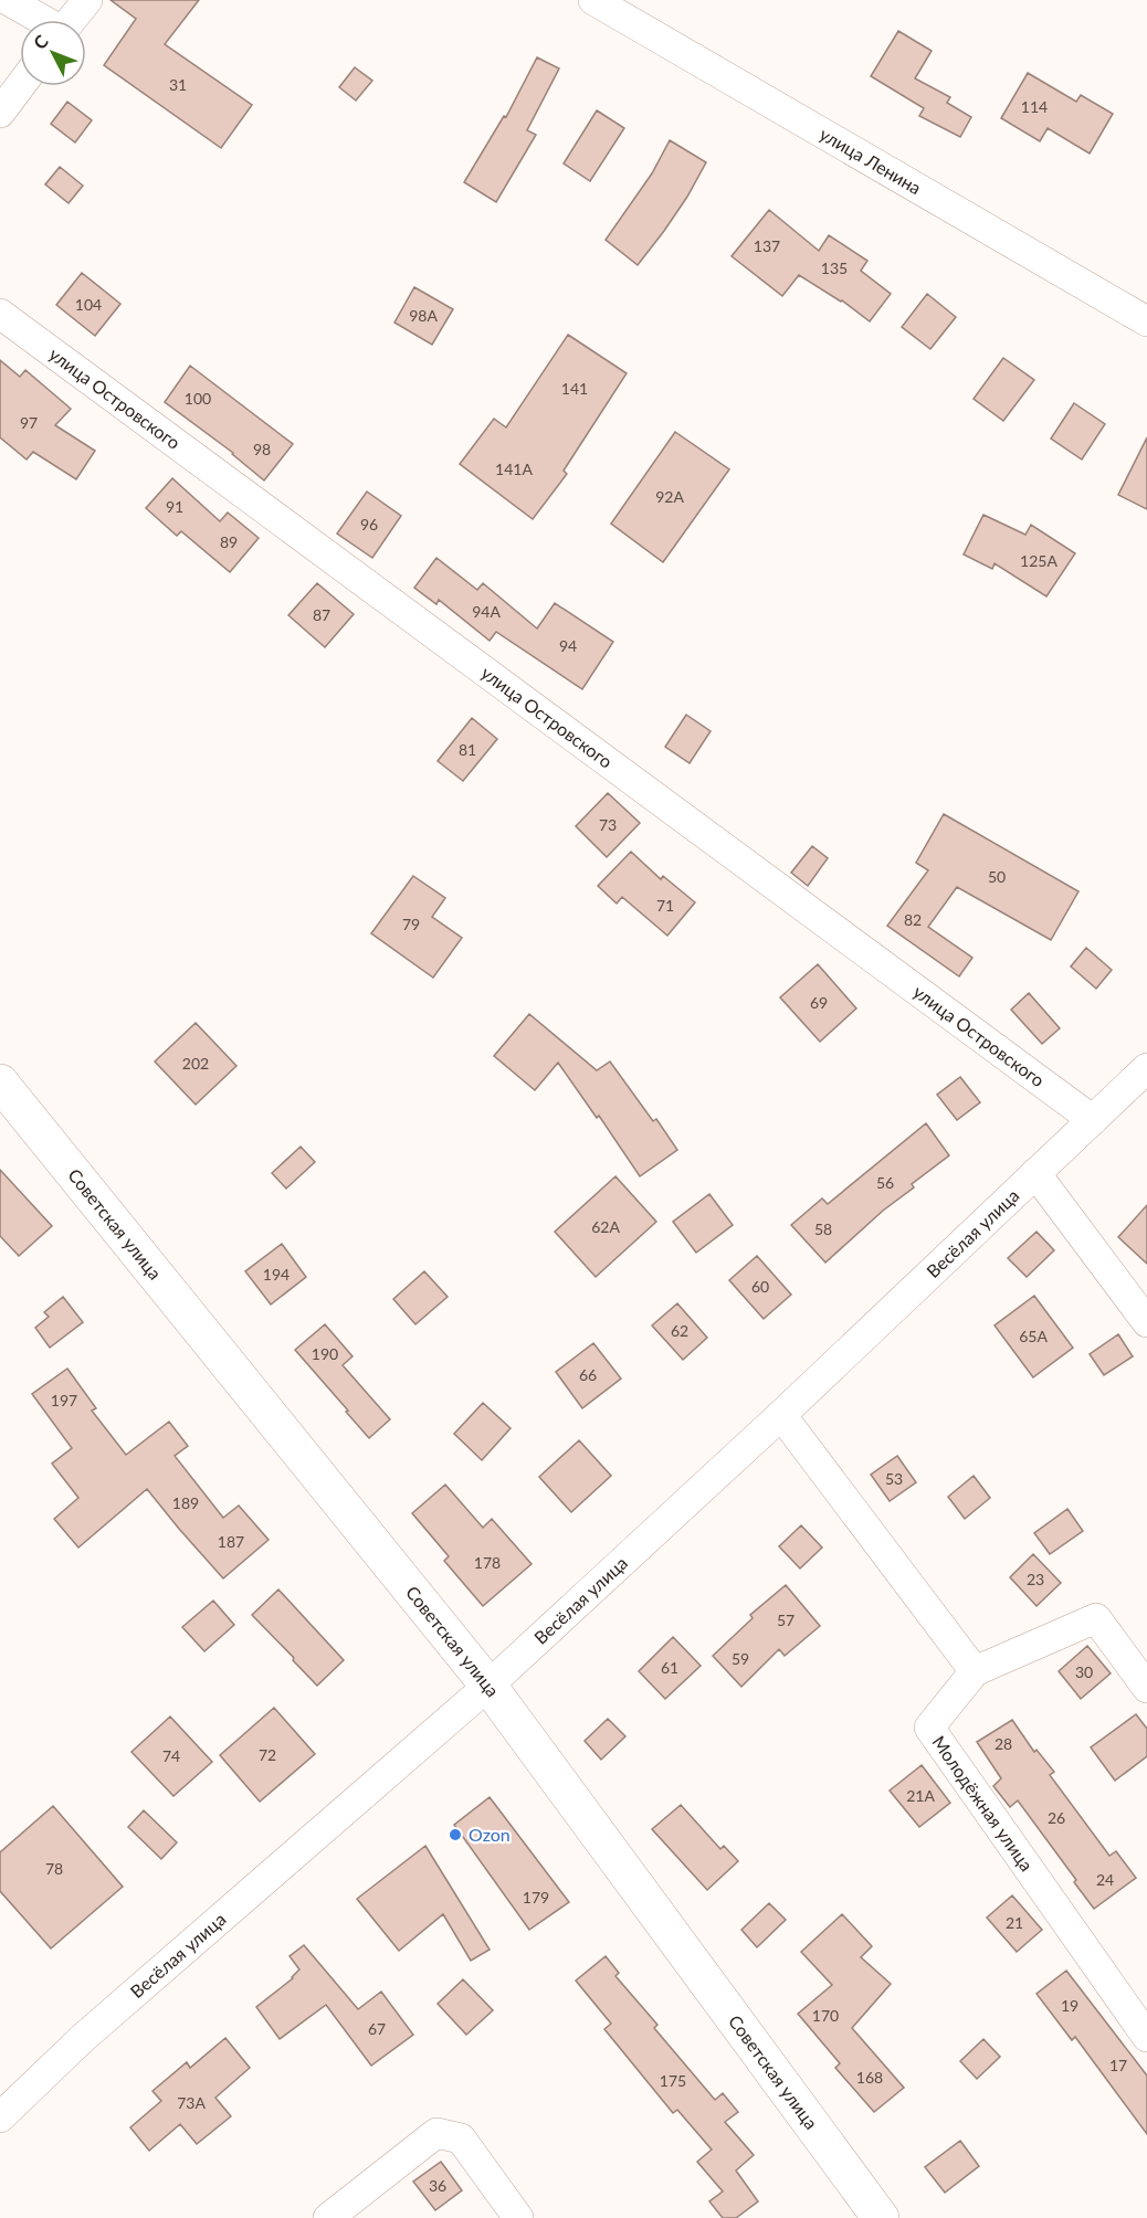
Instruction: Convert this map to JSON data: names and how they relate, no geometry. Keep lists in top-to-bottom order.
{
  "streets": {
    "main road": ["Советская улица"],
    "street": [
      "улица Ленина",
      "улица Островского",
      "Весёлая улица",
      "Молодёжная улица"
    ]
  },
  "crossings": [
    ["улица Островского", "Весёлая улица"],
    ["Советская улица", "Весёлая улица"]
  ],
  "places": ["Ozon"],
  "house_numbers": [
    "31",
    "114",
    "137",
    "135",
    "104",
    "98А",
    "141",
    "100",
    "97",
    "98",
    "141А",
    "92А",
    "91",
    "96",
    "89",
    "125А",
    "94А",
    "87",
    "94",
    "81",
    "73",
    "50",
    "71",
    "82",
    "79",
    "69",
    "202",
    "56",
    "62А",
    "58",
    "194",
    "60",
    "62",
    "65А",
    "190",
    "66",
    "197",
    "53",
    "189",
    "187",
    "178",
    "23",
    "57",
    "59",
    "61",
    "30",
    "28",
    "72",
    "74",
    "21А",
    "26",
    "78",
    "24",
    "179",
    "21",
    "19",
    "170",
    "67",
    "17",
    "168",
    "175",
    "73А",
    "36"
  ],
  "north": "top left"
}
